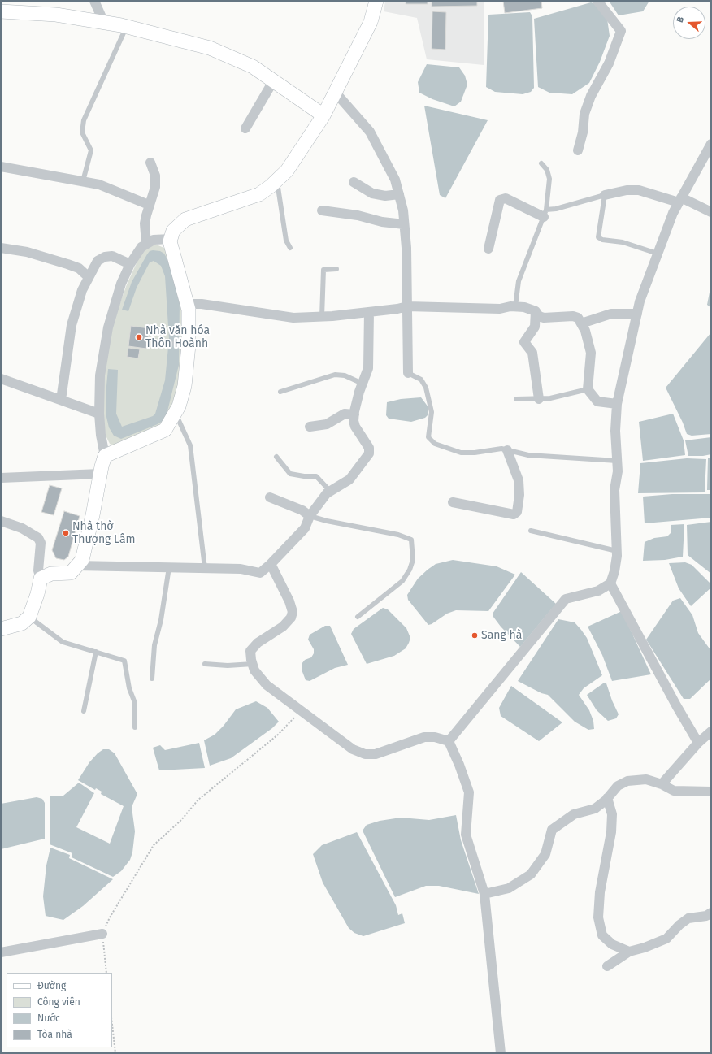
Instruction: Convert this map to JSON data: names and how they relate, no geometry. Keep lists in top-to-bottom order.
{
  "places": ["Nhà văn hóa Thôn Hoành", "Nhà thờ Thượng Lâm", "Sang hà"],
  "legend": [
    "Đường",
    "Công viên",
    "Nước",
    "Tòa nhà"
  ],
  "north": "left"
}
